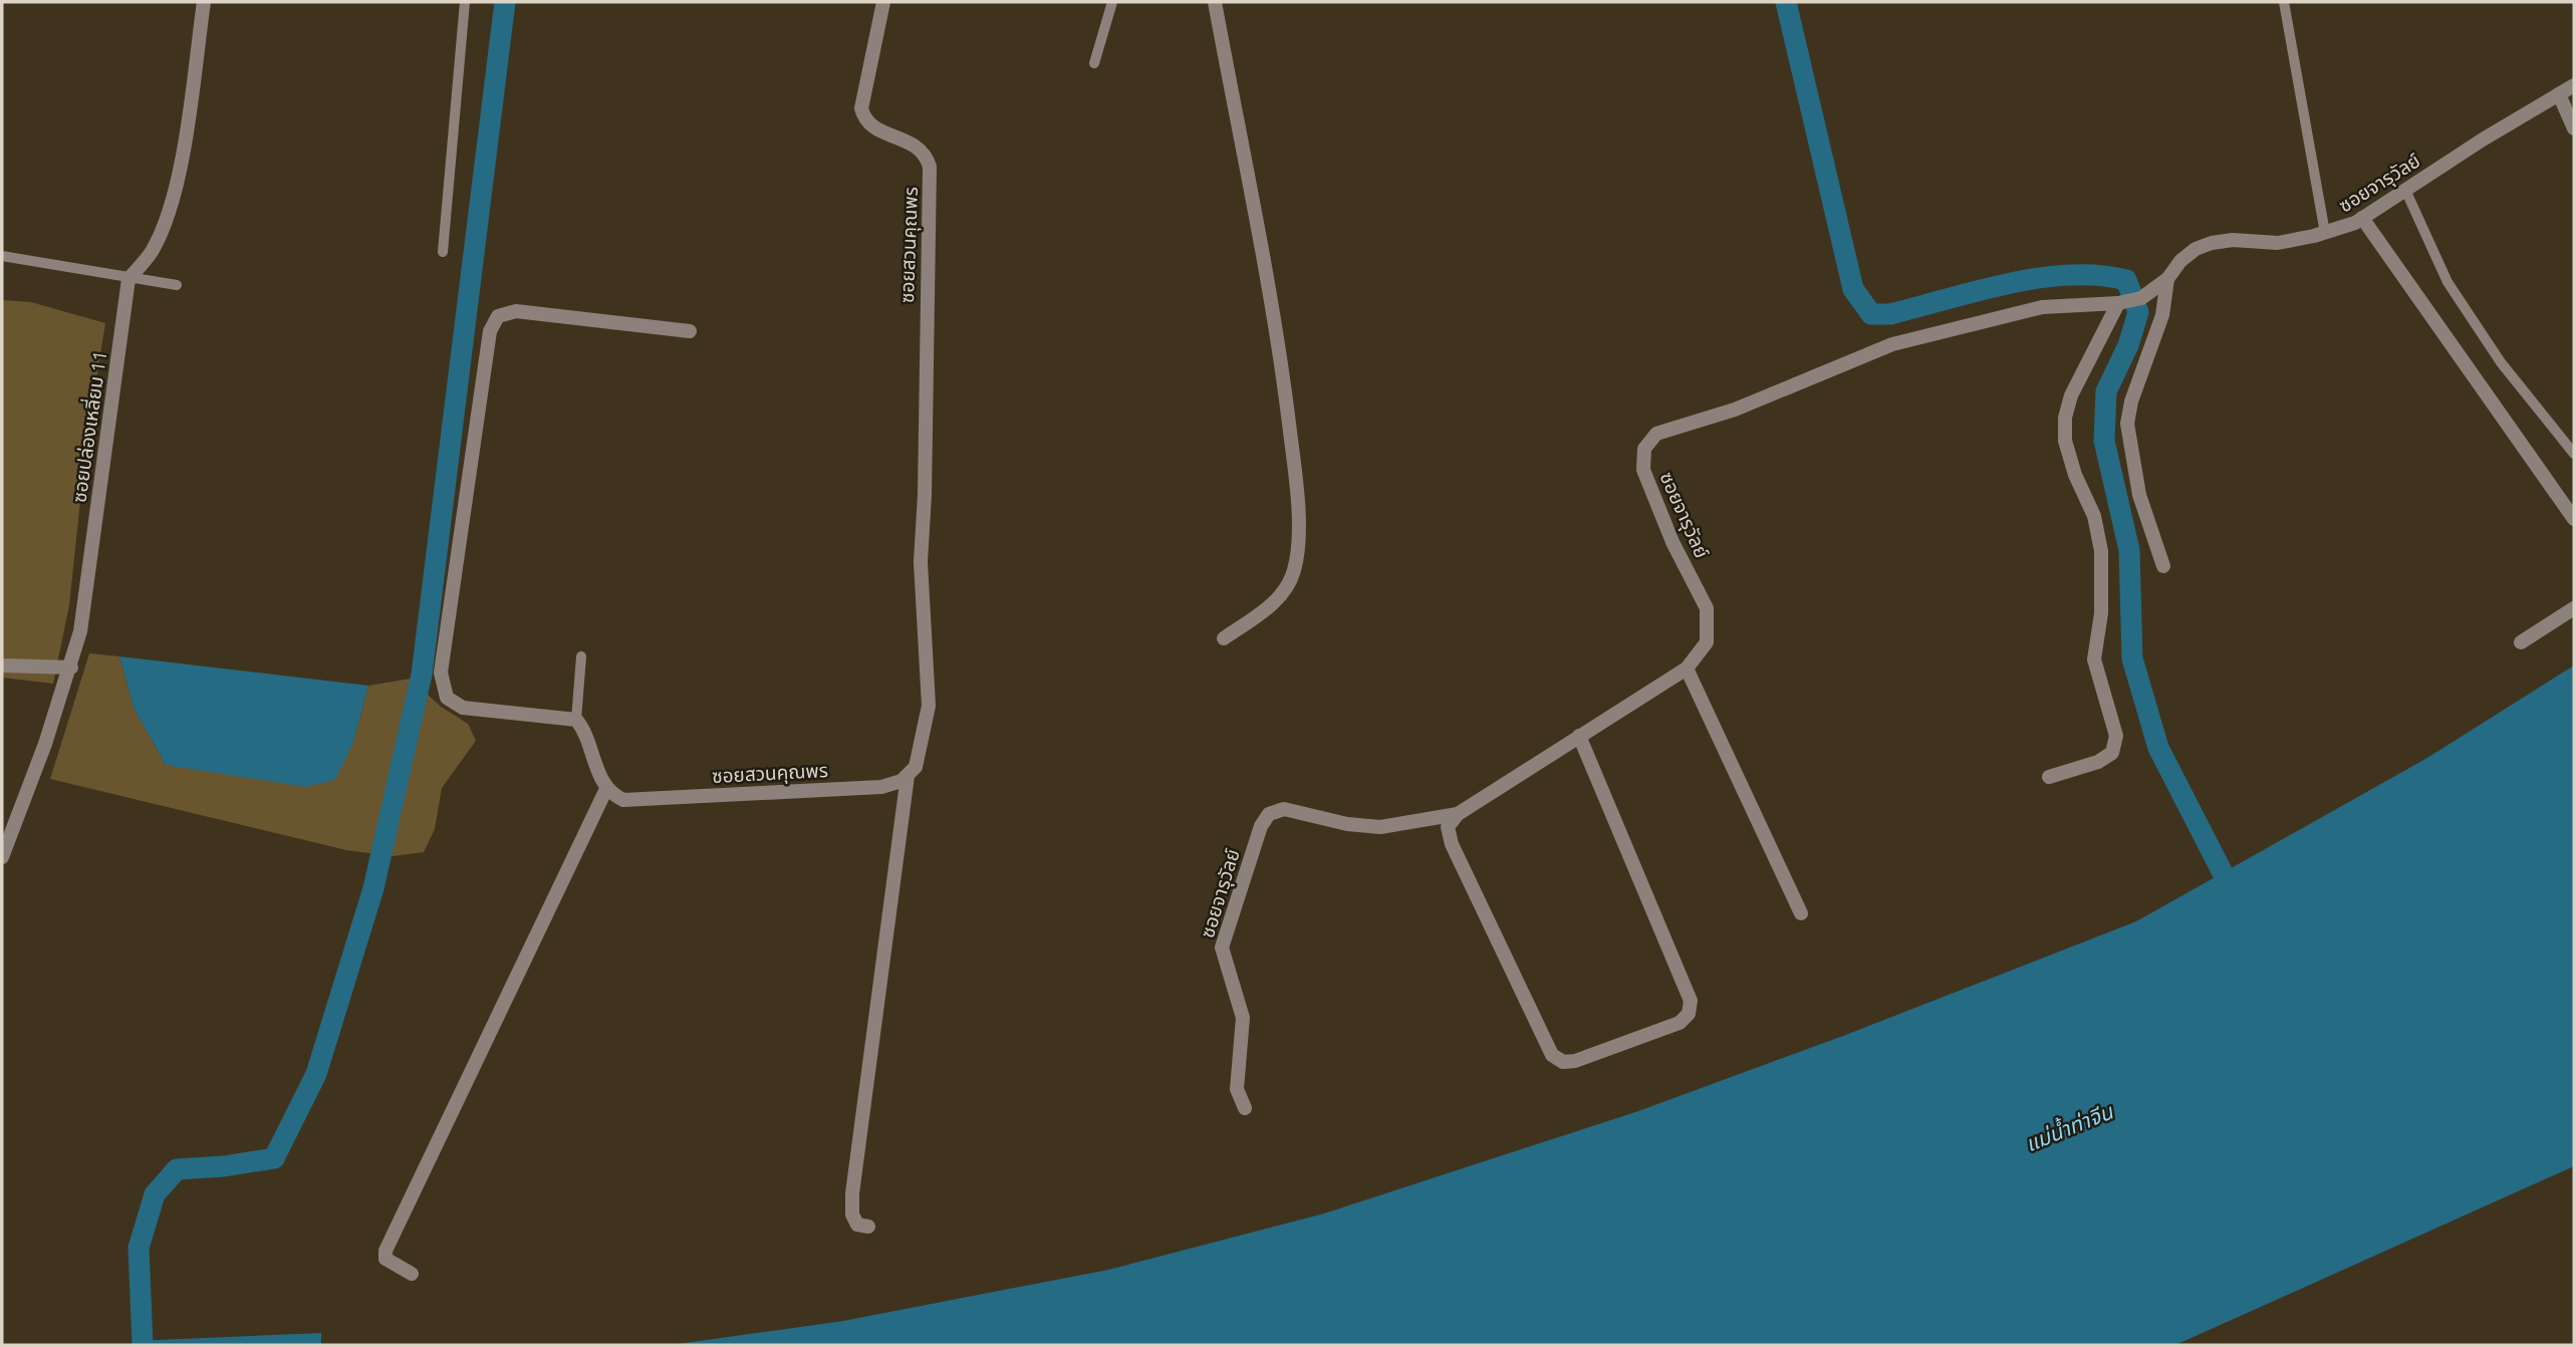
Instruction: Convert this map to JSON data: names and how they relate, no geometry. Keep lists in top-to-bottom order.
{
  "streets": {
    "street": ["ซอยจารุวัลย์", "ซอยสวนคุณพร", "ซอยปล่องเหลี่ยม 11"]
  },
  "water": ["แม่น้ำท่าจีน"]
}
